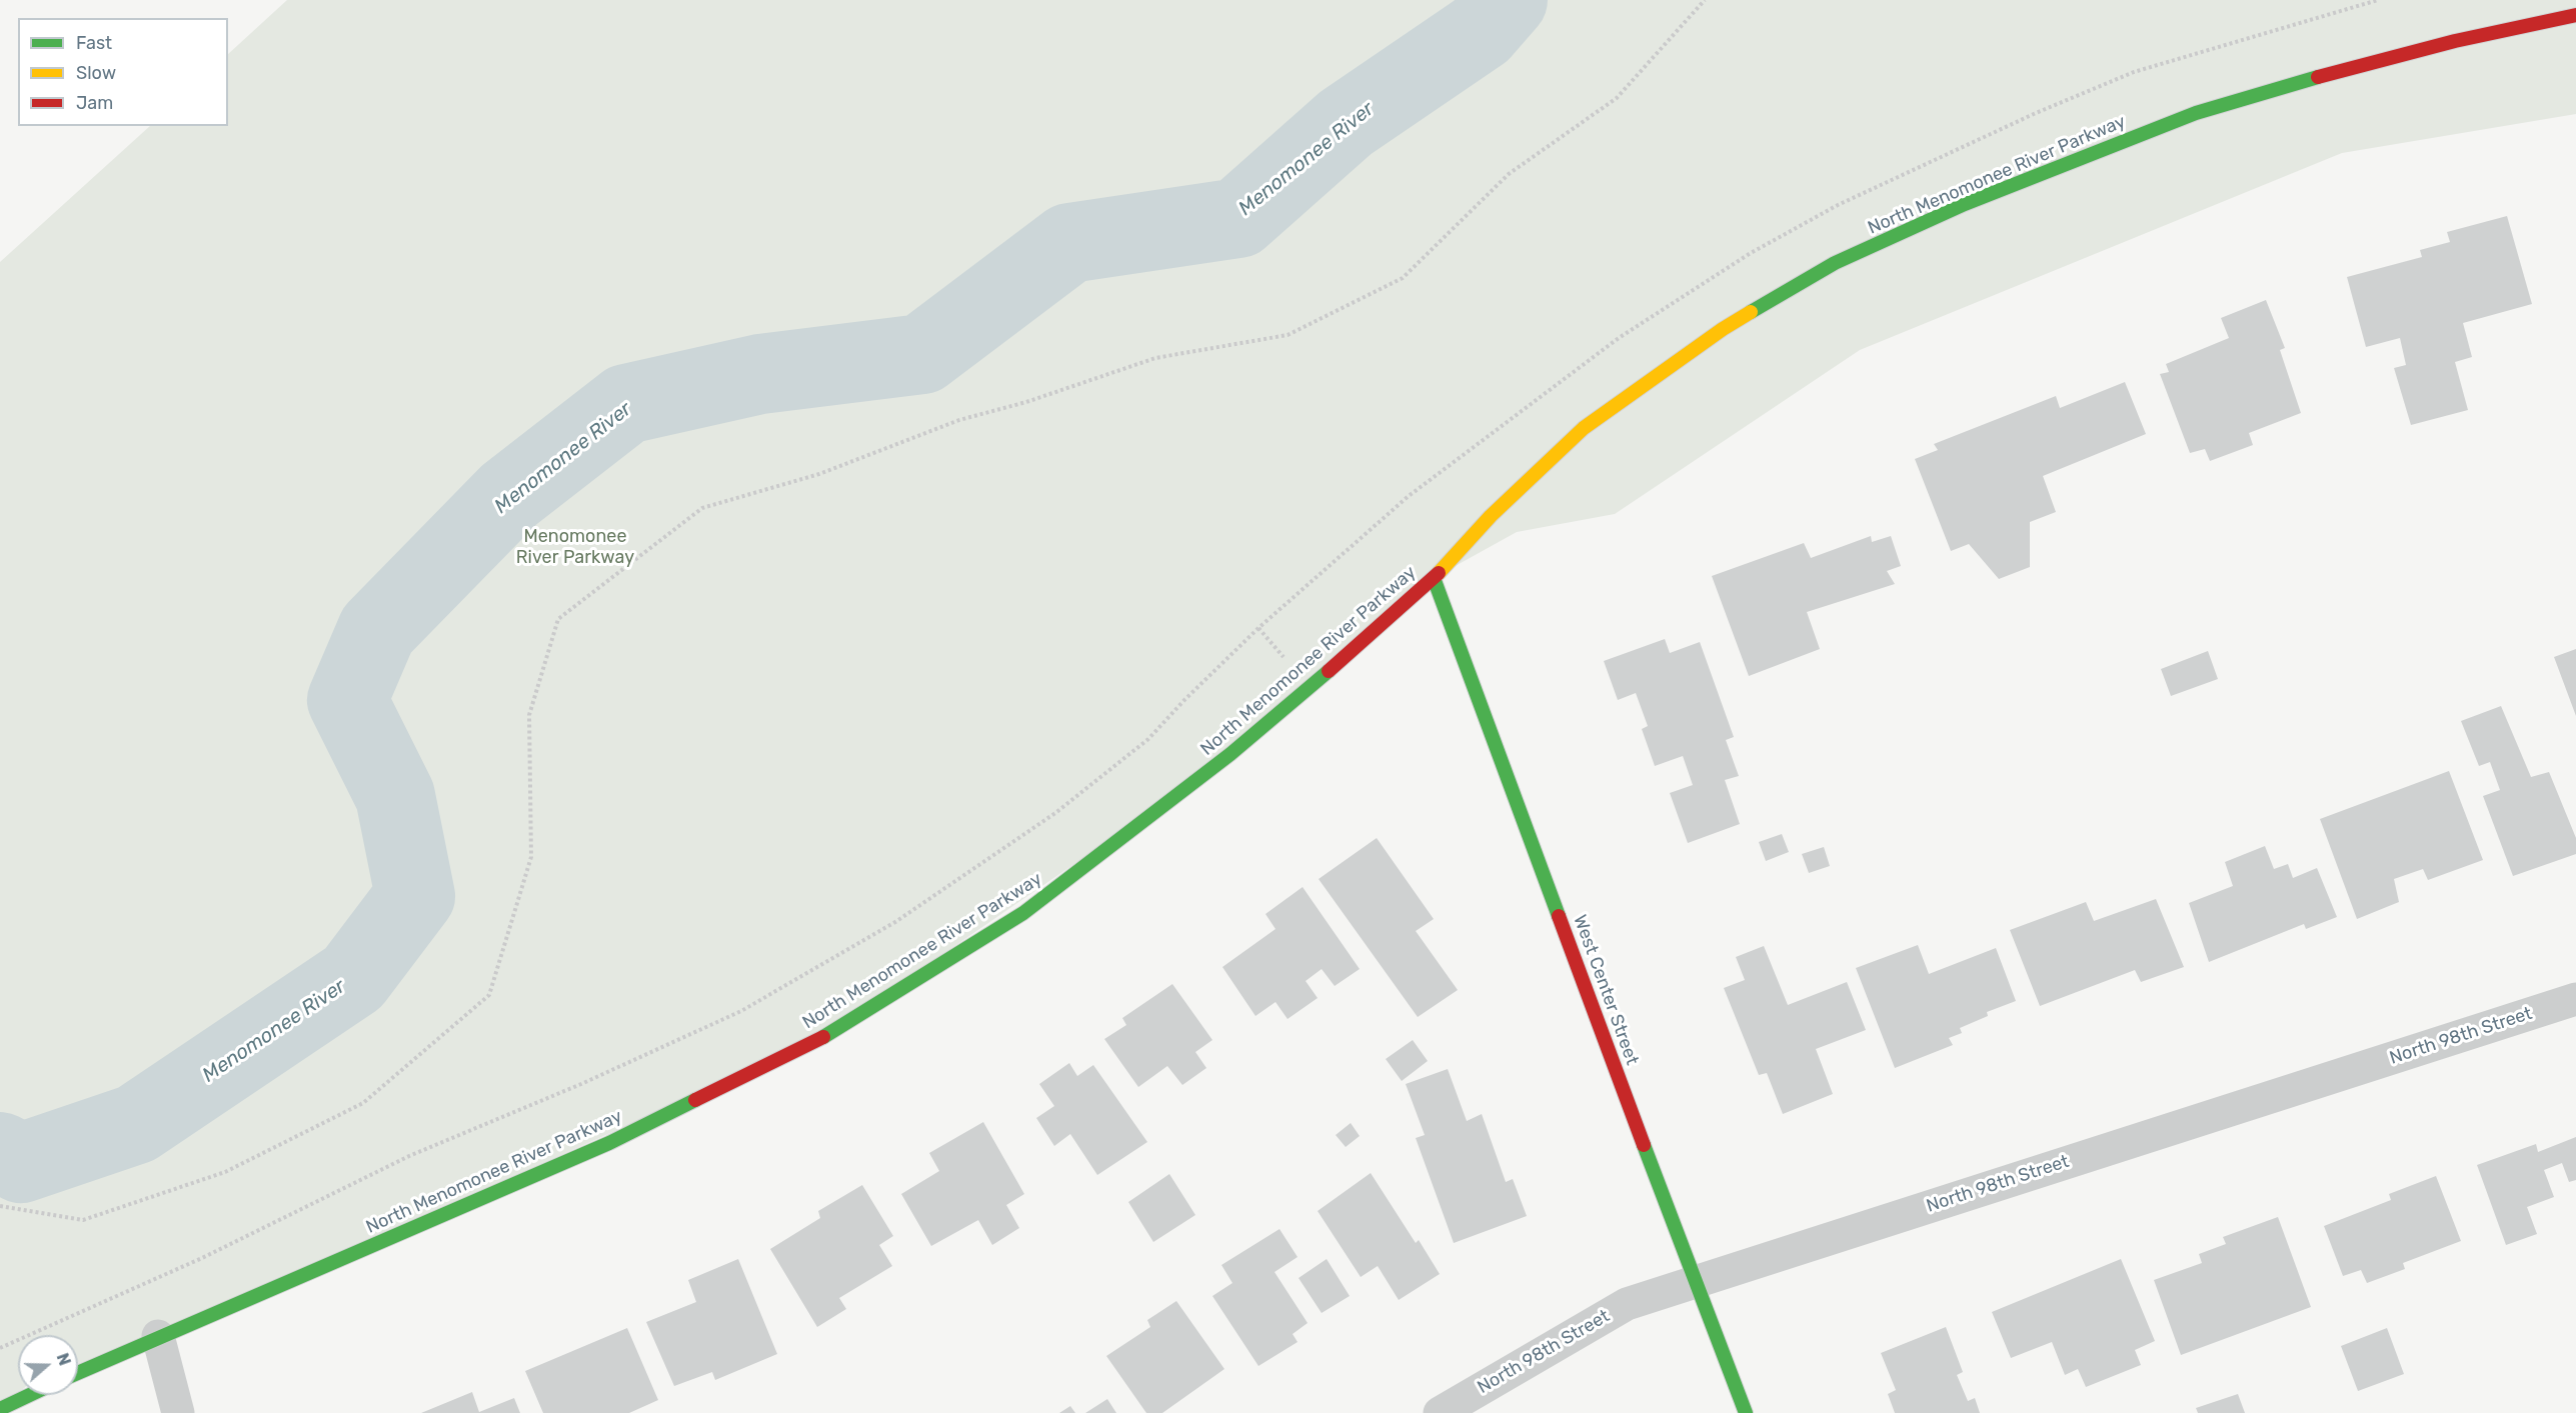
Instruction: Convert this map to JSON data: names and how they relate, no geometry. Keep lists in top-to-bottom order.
{
  "streets": {
    "street": ["North Menomonee River Parkway", "West Center Street", "North 98th Street"]
  },
  "crossings": [
    ["North Menomonee River Parkway", "West Center Street"],
    ["West Center Street", "North 98th Street"]
  ],
  "water": ["Menomonee River"],
  "parks": ["Menomonee River Parkway"],
  "legend": ["Fast", "Slow", "Jam"],
  "north": "right"
}
